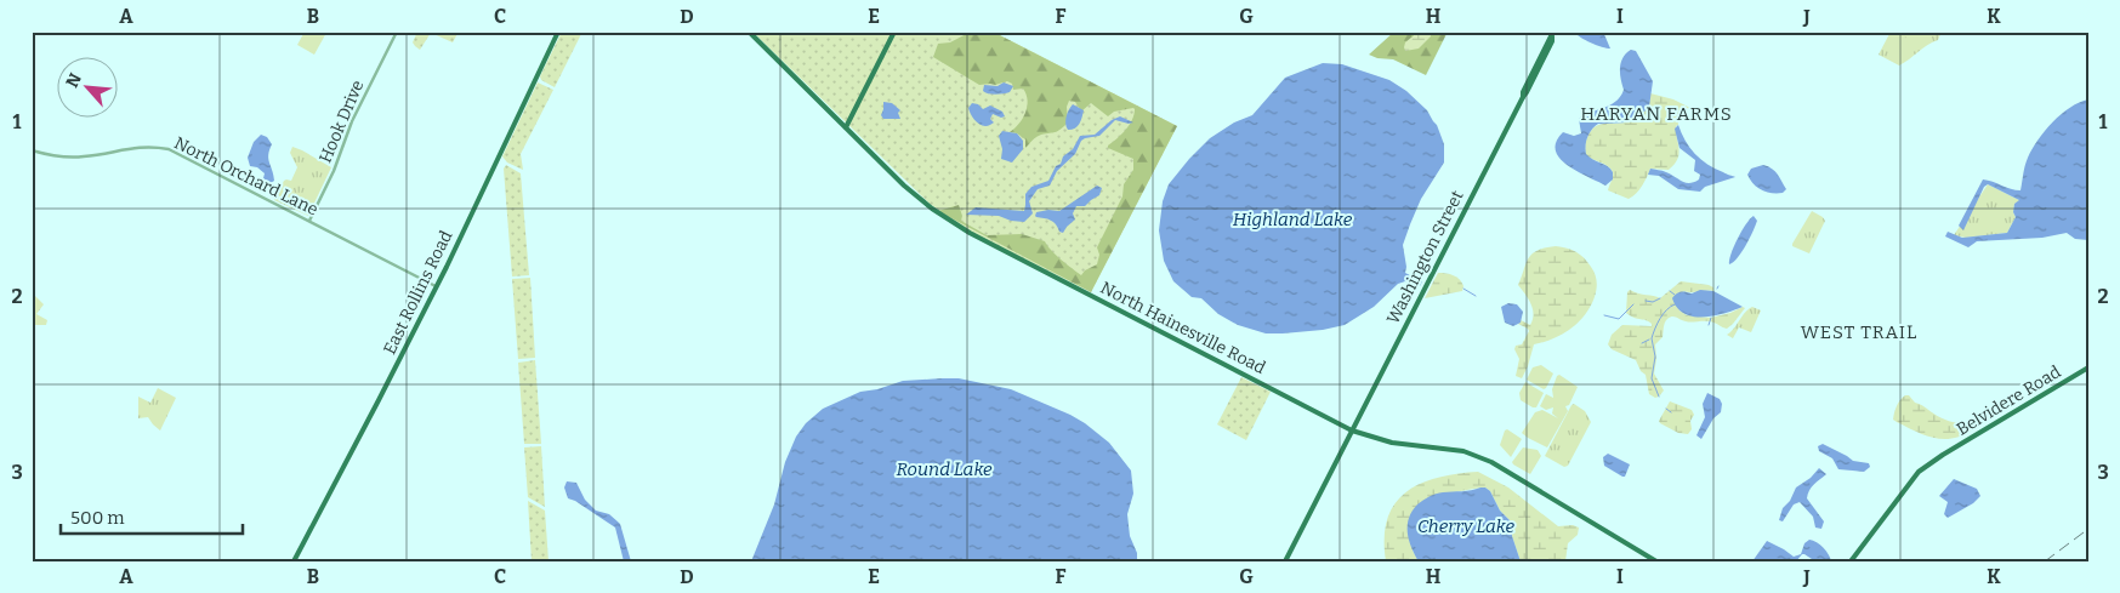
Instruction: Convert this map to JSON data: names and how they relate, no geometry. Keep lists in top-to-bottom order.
{
  "streets": {
    "main road": [
      "Washington Street",
      "East Rollins Road",
      "North Hainesville Road",
      "Belvidere Road"
    ],
    "street": ["Hook Drive", "North Orchard Lane"]
  },
  "crossings": [
    ["Hook Drive", "North Orchard Lane"],
    ["North Orchard Lane", "East Rollins Road"],
    ["Washington Street", "North Hainesville Road"]
  ],
  "districts": ["HARYAN FARMS", "WEST TRAIL"],
  "water": ["Highland Lake", "Round Lake", "Cherry Lake"],
  "scale_bar": "500 m",
  "north": "top left",
  "grid": {
    "columns": [
      "A",
      "B",
      "C",
      "D",
      "E",
      "F",
      "G",
      "H",
      "I",
      "J",
      "K"
    ],
    "rows": ["1", "2", "3"]
  }
}
